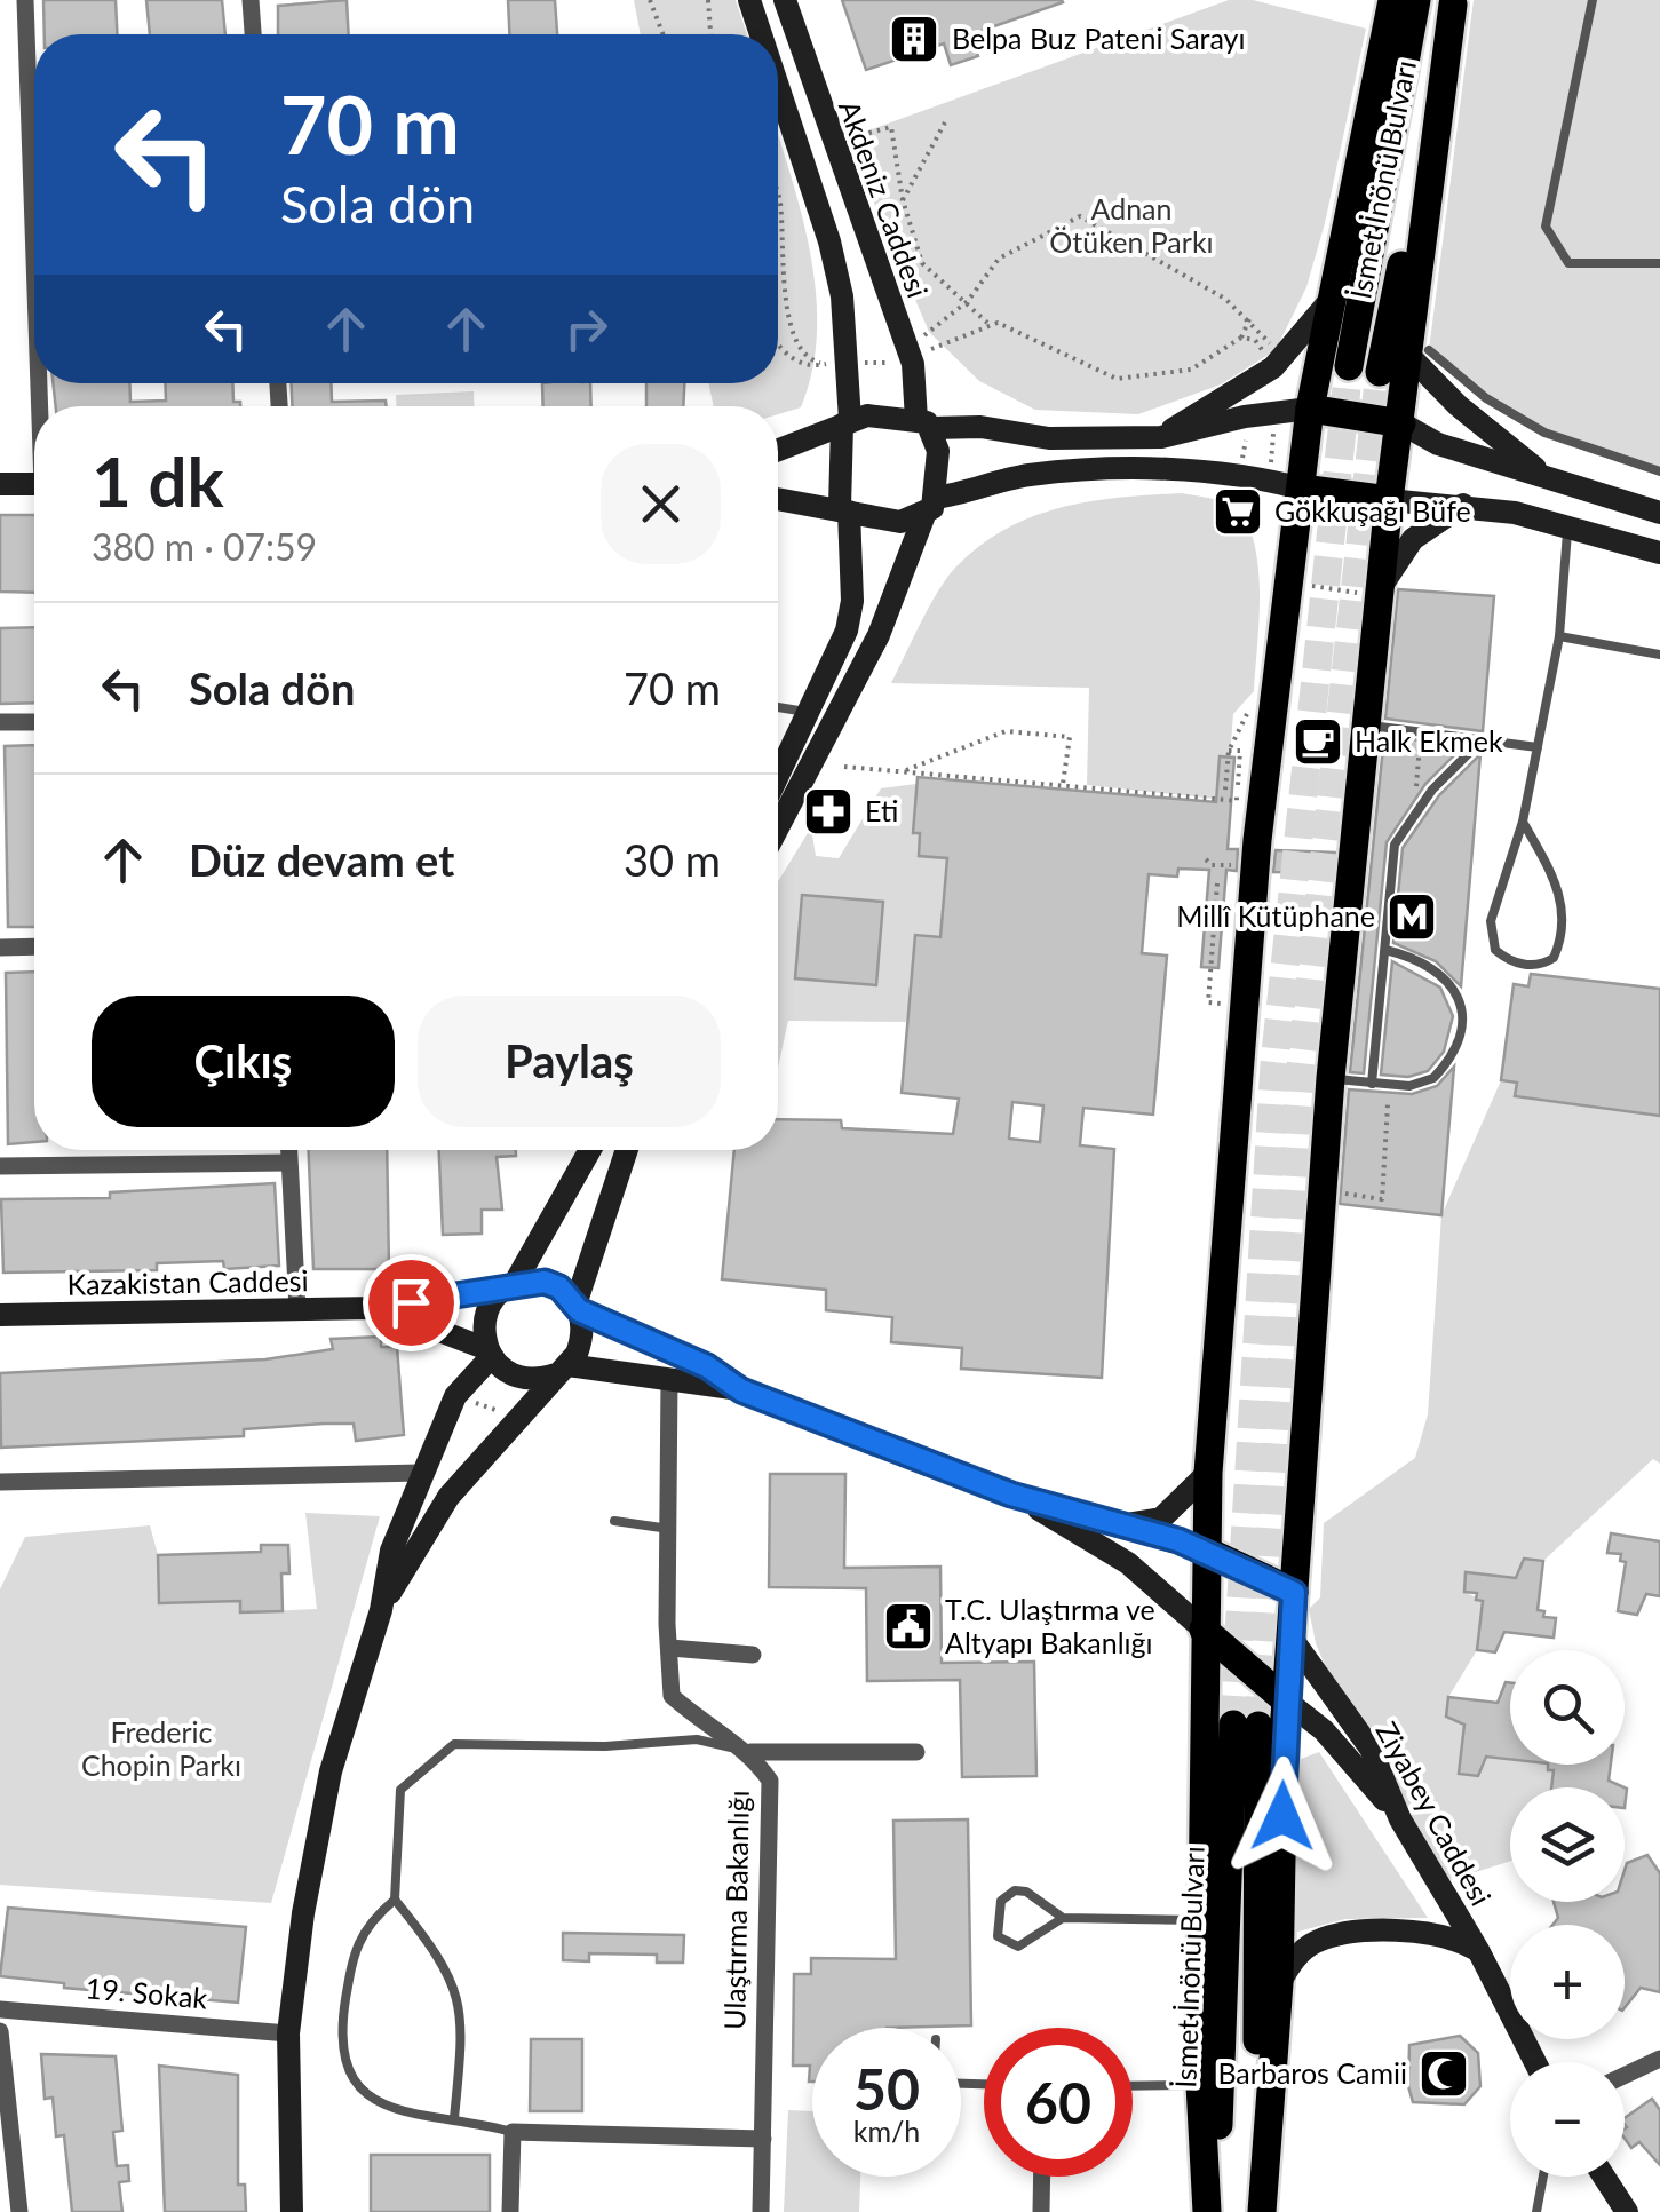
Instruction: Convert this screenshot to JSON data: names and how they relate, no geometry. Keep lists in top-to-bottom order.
{
  "streets": {
    "main road": [
      "İsmet İnönü Bulvarı",
      "Akdeniz Caddesi",
      "Kazakistan Caddesi",
      "Ziyabey Caddesi"
    ],
    "street": ["Ulaştırma Bakanlığı", "19. Sokak"]
  },
  "parks": ["Adnan Ötüken Parkı", "Frederic Chopin Parkı"],
  "places": {
    "building": ["Belpa Buz Pateni Sarayı"],
    "supermarket": ["Gökkuşağı Büfe"],
    "cafe": ["Halk Ekmek"],
    "pharmacy": ["Eti"],
    "metro station": ["Millî Kütüphane"],
    "public building": ["T.C. Ulaştırma ve Altyapı Bakanlığı"],
    "mosque": ["Barbaros Camii"]
  },
  "page": {
    "turn": ["70 m", "Sola dön"],
    "heading": ["1 dk", "380 m · 07:59"],
    "list": [
      {
        "name": "Sola dön",
        "value": "70 m"
      },
      {
        "name": "Düz devam et",
        "value": "30 m"
      }
    ],
    "buttons": ["Çıkış", "Paylaş"],
    "map_buttons": ["+", "−"],
    "speed": "50 km/h",
    "limit": "60"
  }
}
